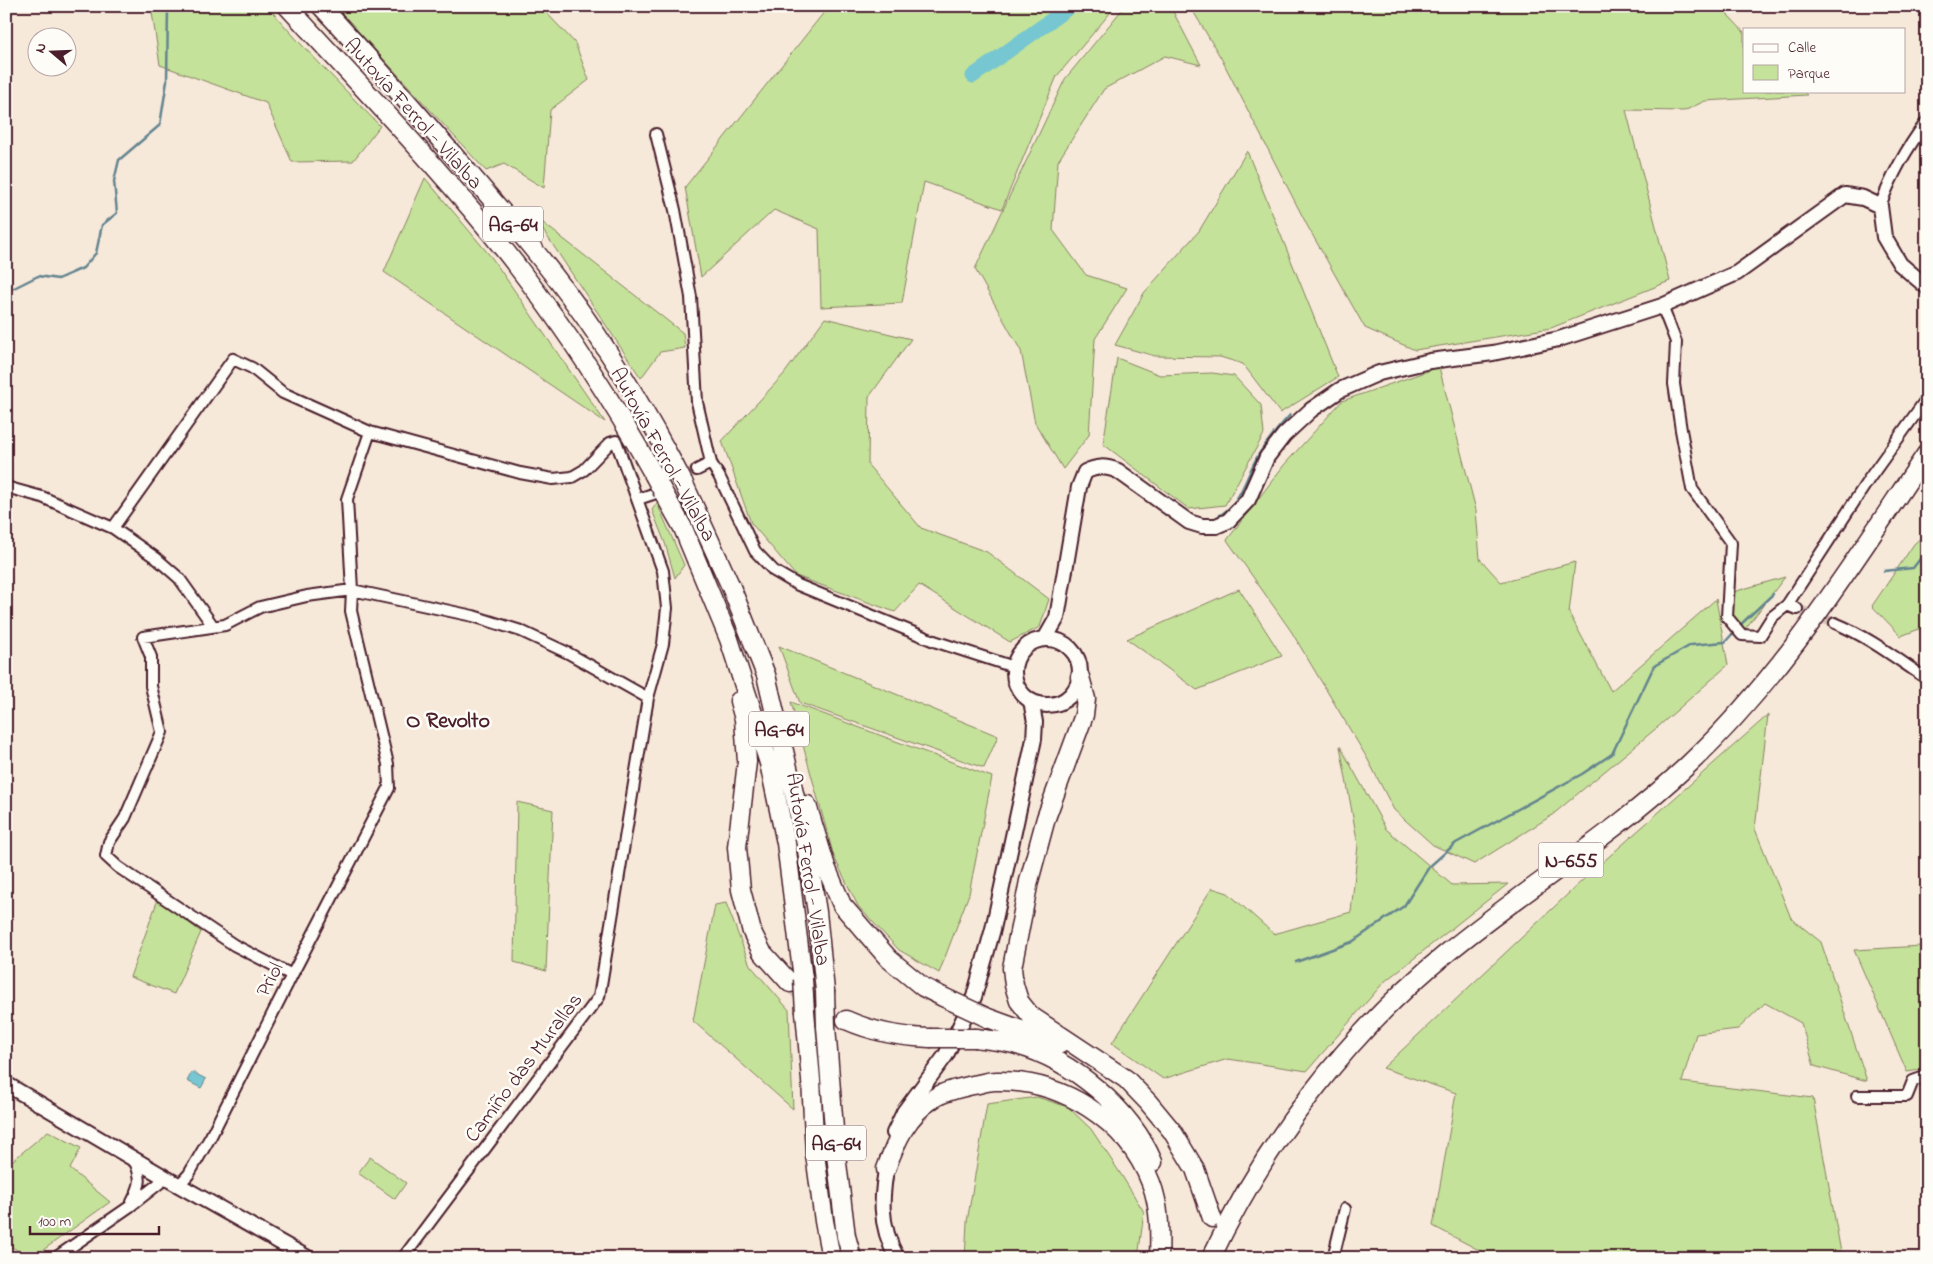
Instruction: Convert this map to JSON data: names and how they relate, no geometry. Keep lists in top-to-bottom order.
{
  "streets": {
    "highway": ["Autovía Ferrol - Vilalba", "AG-64", "N-655"],
    "street": ["Priol", "Camiño das Murallas"]
  },
  "districts": ["O Revolto"],
  "legend": ["Calle", "Parque"],
  "scale_bar": "100 m",
  "north": "left"
}
